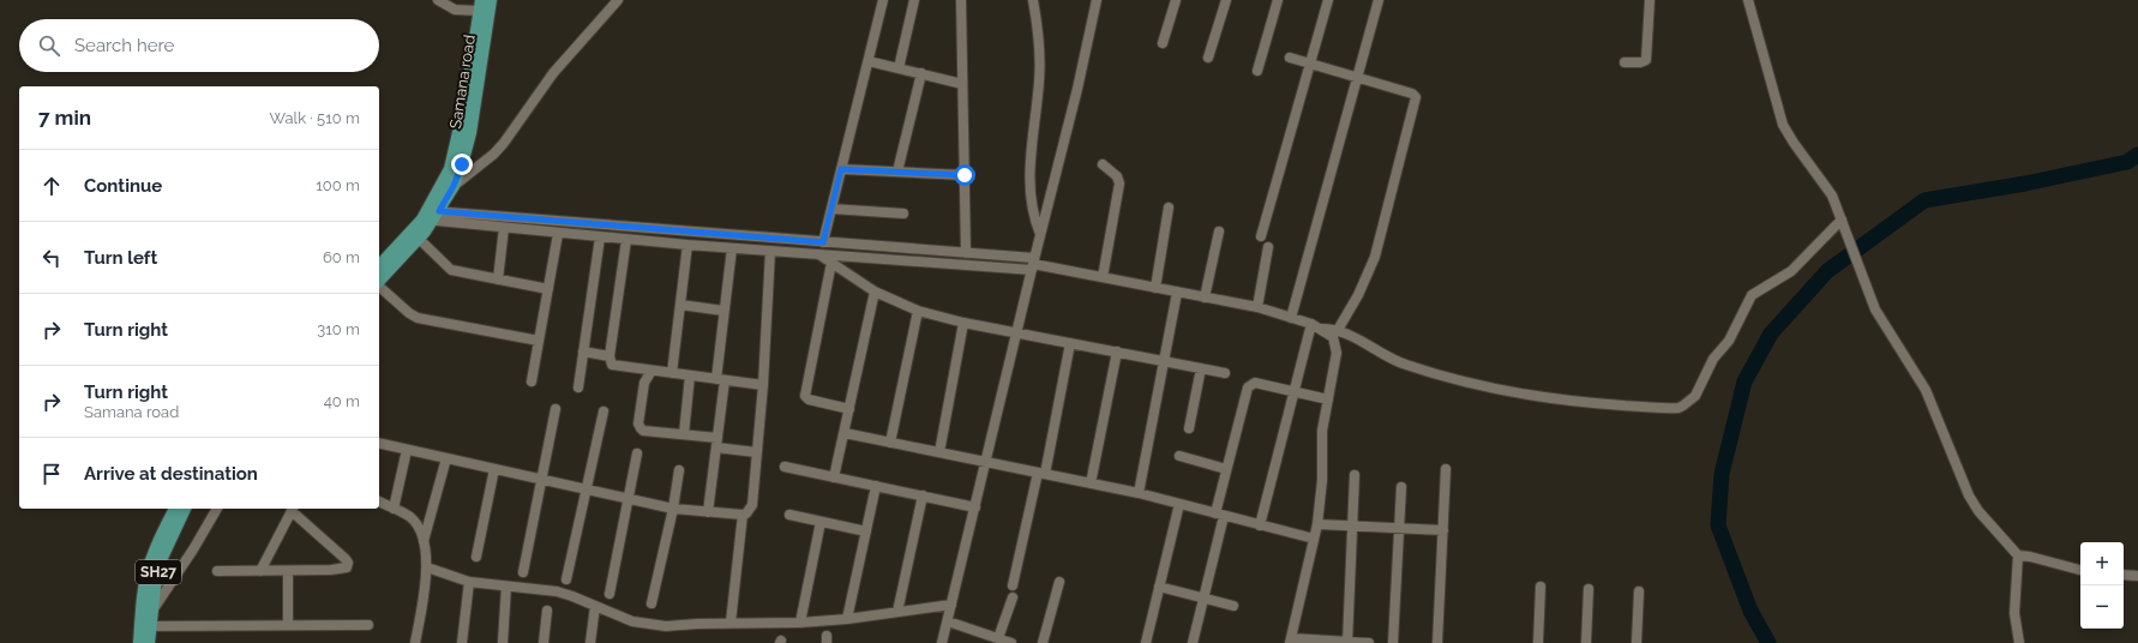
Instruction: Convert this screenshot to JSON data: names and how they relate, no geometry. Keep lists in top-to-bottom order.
{
  "streets": {
    "main road": ["Samana road", "SH27"]
  },
  "page": {
    "search": "Search here",
    "heading": ["7 min", "Walk · 510 m"],
    "list": [
      ["Continue", "100 m"],
      ["Turn left", "60 m"],
      ["Turn right", "310 m"],
      ["Turn right", "Samana road", "40 m"],
      "Arrive at destination"
    ],
    "map_buttons": ["+", "−"]
  }
}
